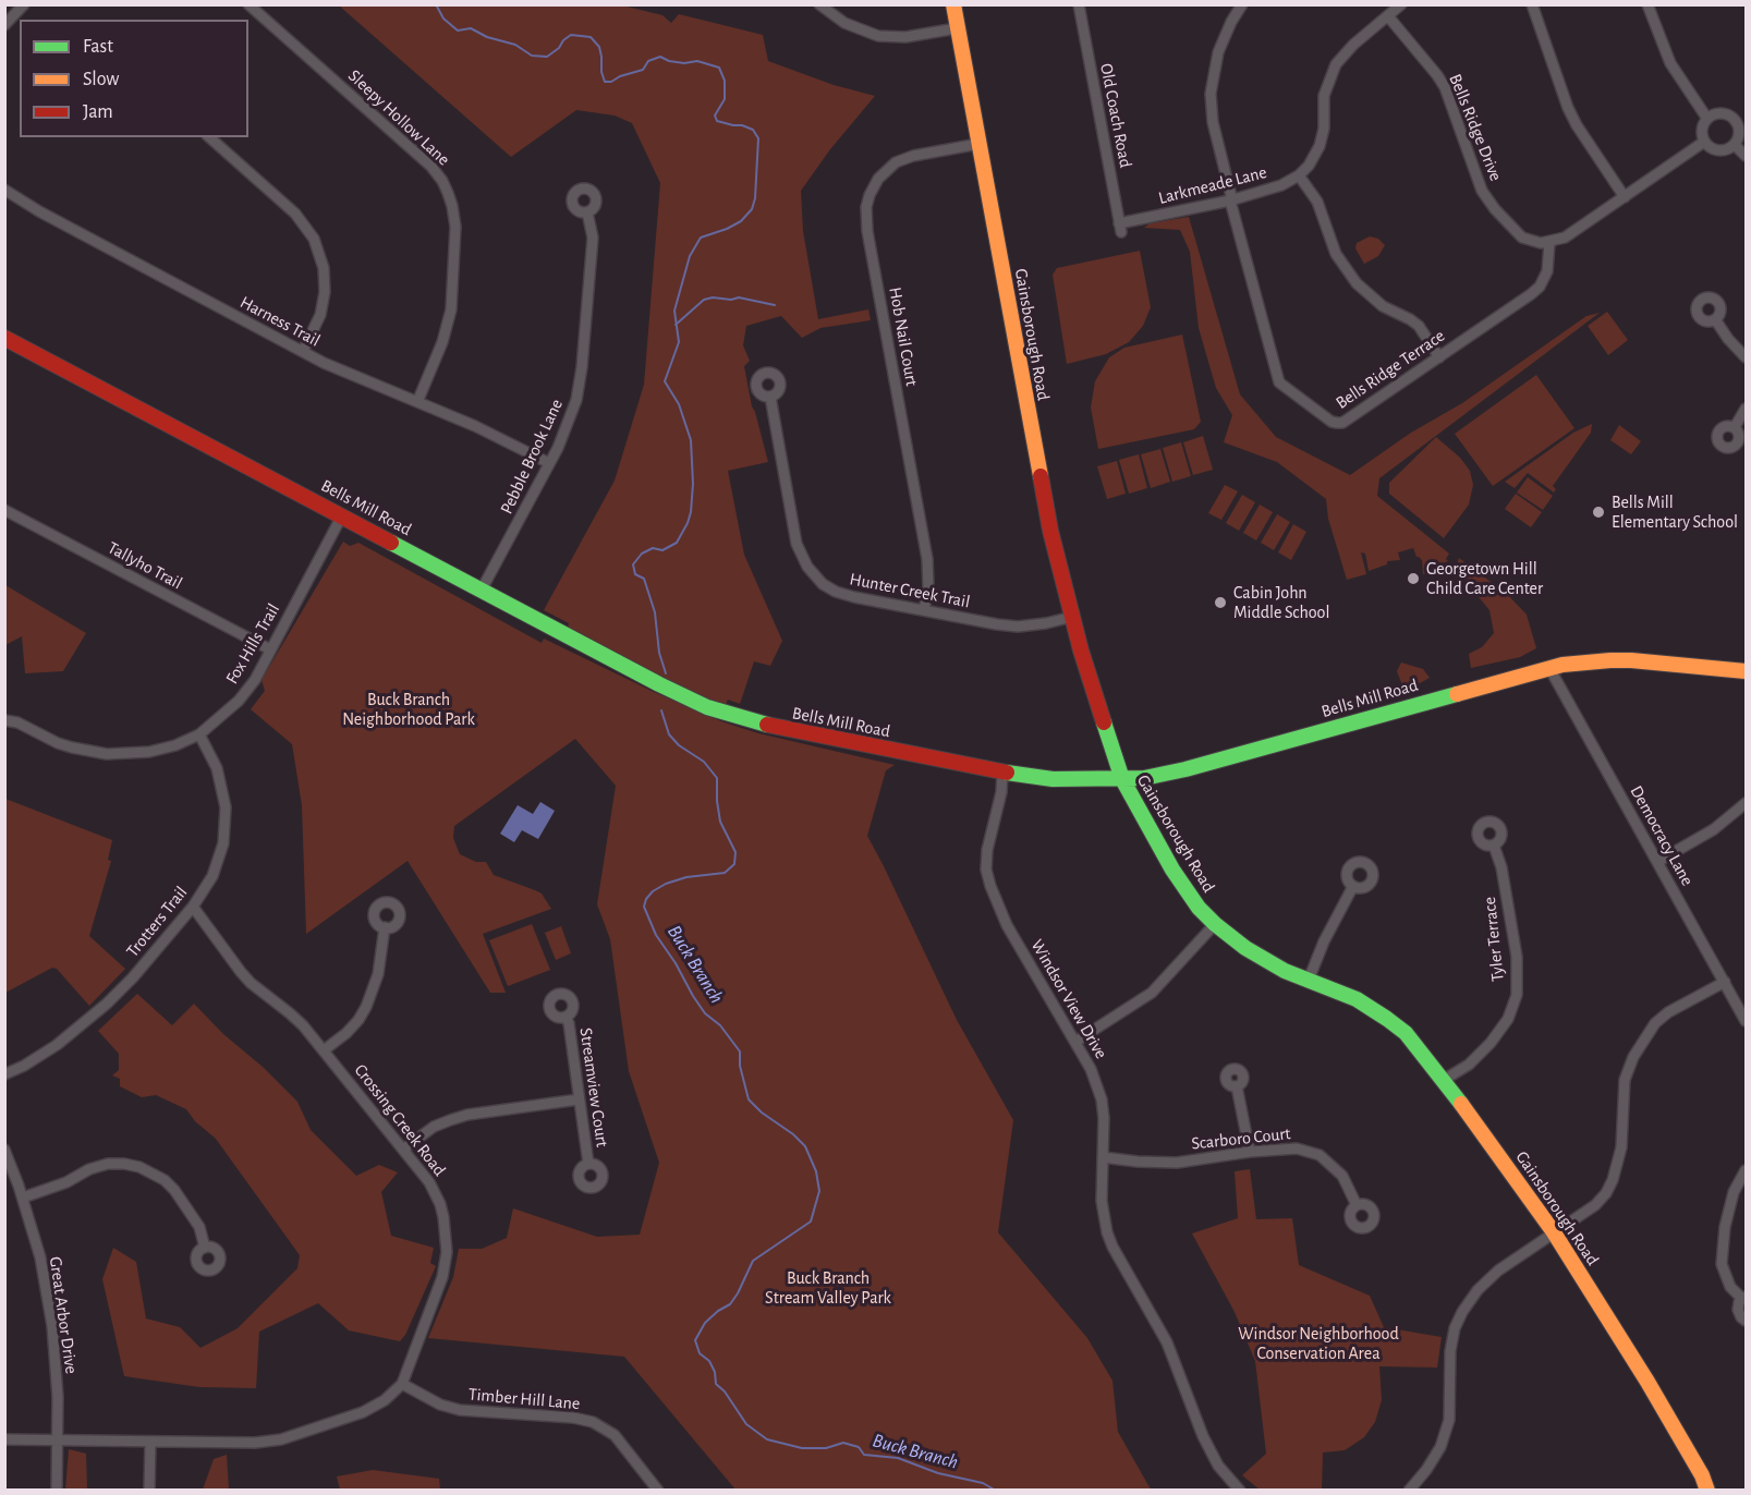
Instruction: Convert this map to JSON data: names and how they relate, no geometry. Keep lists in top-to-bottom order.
{
  "streets": {
    "street": [
      "Old Coach Road",
      "Sleepy Hollow Lane",
      "Bells Ridge Drive",
      "Larkmeade Lane",
      "Harness Trail",
      "Gainsborough Road",
      "Hob Nail Court",
      "Bells Ridge Terrace",
      "Pebble Brook Lane",
      "Bells Mill Road",
      "Tallyho Trail",
      "Hunter Creek Trail",
      "Fox Hills Trail",
      "Democracy Lane",
      "Trotters Trail",
      "Tyler Terrace",
      "Windsor View Drive",
      "Streamview Court",
      "Crossing Creek Road",
      "Scarboro Court",
      "Great Arbor Drive",
      "Timber Hill Lane"
    ]
  },
  "crossings": [
    ["Old Coach Road", "Larkmeade Lane"],
    ["Sleepy Hollow Lane", "Harness Trail"],
    ["Bells Ridge Drive", "Larkmeade Lane"],
    ["Bells Ridge Drive", "Bells Ridge Terrace"],
    ["Larkmeade Lane", "Bells Ridge Terrace"],
    ["Harness Trail", "Pebble Brook Lane"],
    ["Gainsborough Road", "Hob Nail Court"],
    ["Gainsborough Road", "Bells Mill Road"],
    ["Gainsborough Road", "Hunter Creek Trail"],
    ["Gainsborough Road", "Tyler Terrace"],
    ["Hob Nail Court", "Hunter Creek Trail"],
    ["Pebble Brook Lane", "Bells Mill Road"],
    ["Bells Mill Road", "Fox Hills Trail"],
    ["Bells Mill Road", "Democracy Lane"],
    ["Bells Mill Road", "Windsor View Drive"],
    ["Tallyho Trail", "Fox Hills Trail"],
    ["Fox Hills Trail", "Trotters Trail"],
    ["Trotters Trail", "Crossing Creek Road"],
    ["Windsor View Drive", "Scarboro Court"],
    ["Crossing Creek Road", "Timber Hill Lane"]
  ],
  "water": ["Buck Branch"],
  "parks": ["Buck Branch Neighborhood Park", "Buck Branch Stream Valley Park", "Windsor Neighborhood Conservation Area"],
  "places": ["Bells Mill Elementary School", "Georgetown Hill Child Care Center", "Cabin John Middle School"],
  "legend": ["Fast", "Slow", "Jam"]
}
